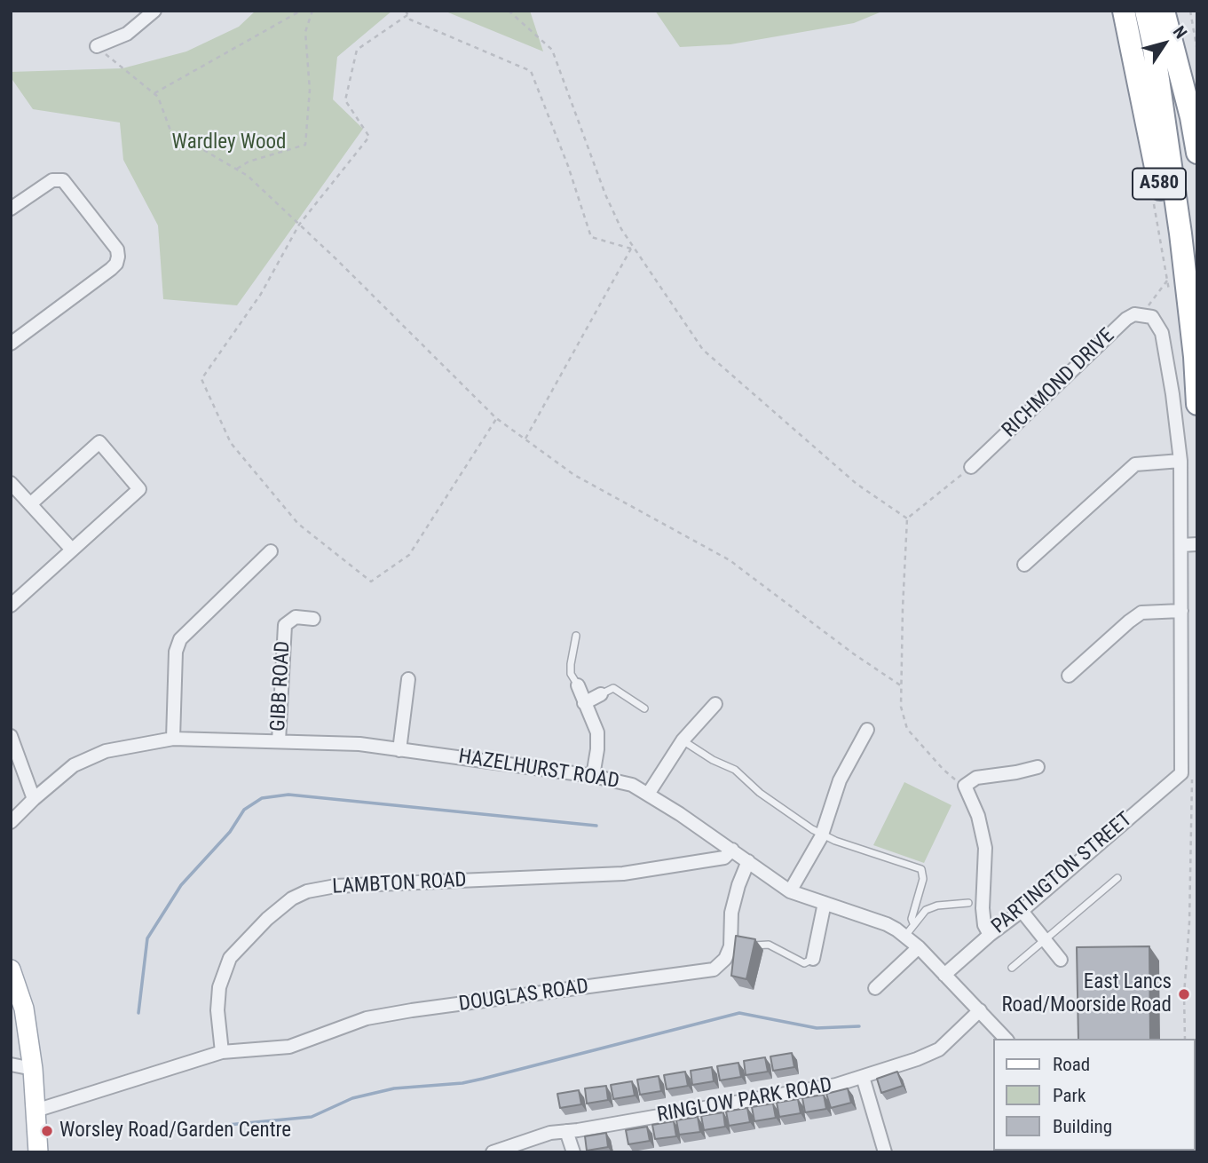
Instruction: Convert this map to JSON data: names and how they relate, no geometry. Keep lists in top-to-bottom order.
{
  "streets": {
    "highway": ["A580"],
    "street": [
      "RICHMOND DRIVE",
      "GIBB ROAD",
      "HAZELHURST ROAD",
      "PARTINGTON STREET",
      "LAMBTON ROAD",
      "DOUGLAS ROAD",
      "RINGLOW PARK ROAD"
    ]
  },
  "crossings": [
    ["GIBB ROAD", "HAZELHURST ROAD"],
    ["HAZELHURST ROAD", "PARTINGTON STREET"],
    ["HAZELHURST ROAD", "LAMBTON ROAD"],
    ["HAZELHURST ROAD", "DOUGLAS ROAD"],
    ["HAZELHURST ROAD", "RINGLOW PARK ROAD"],
    ["LAMBTON ROAD", "DOUGLAS ROAD"]
  ],
  "parks": ["Wardley Wood"],
  "places": ["East Lancs Road/Moorside Road", "Worsley Road/Garden Centre"],
  "legend": ["Road", "Park", "Building"],
  "north": "top right"
}
